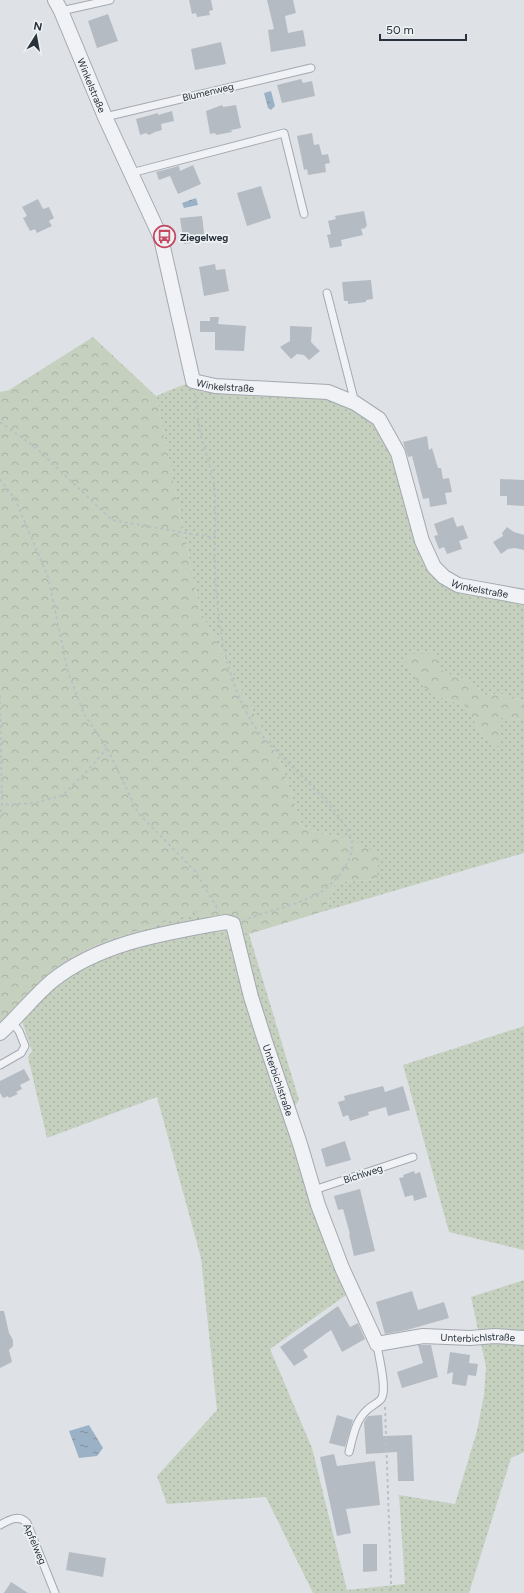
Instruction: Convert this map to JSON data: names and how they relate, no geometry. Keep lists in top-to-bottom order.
{
  "streets": {
    "street": ["Winkelstraße", "Unterbichlstraße"],
    "lane": ["Blumenweg", "Bichlweg", "Apfelweg"]
  },
  "crossings": [
    ["Winkelstraße", "Blumenweg"],
    ["Unterbichlstraße", "Bichlweg"]
  ],
  "places": {
    "bus stop": ["Ziegelweg"]
  },
  "scale_bar": "50 m",
  "north": "top"
}
